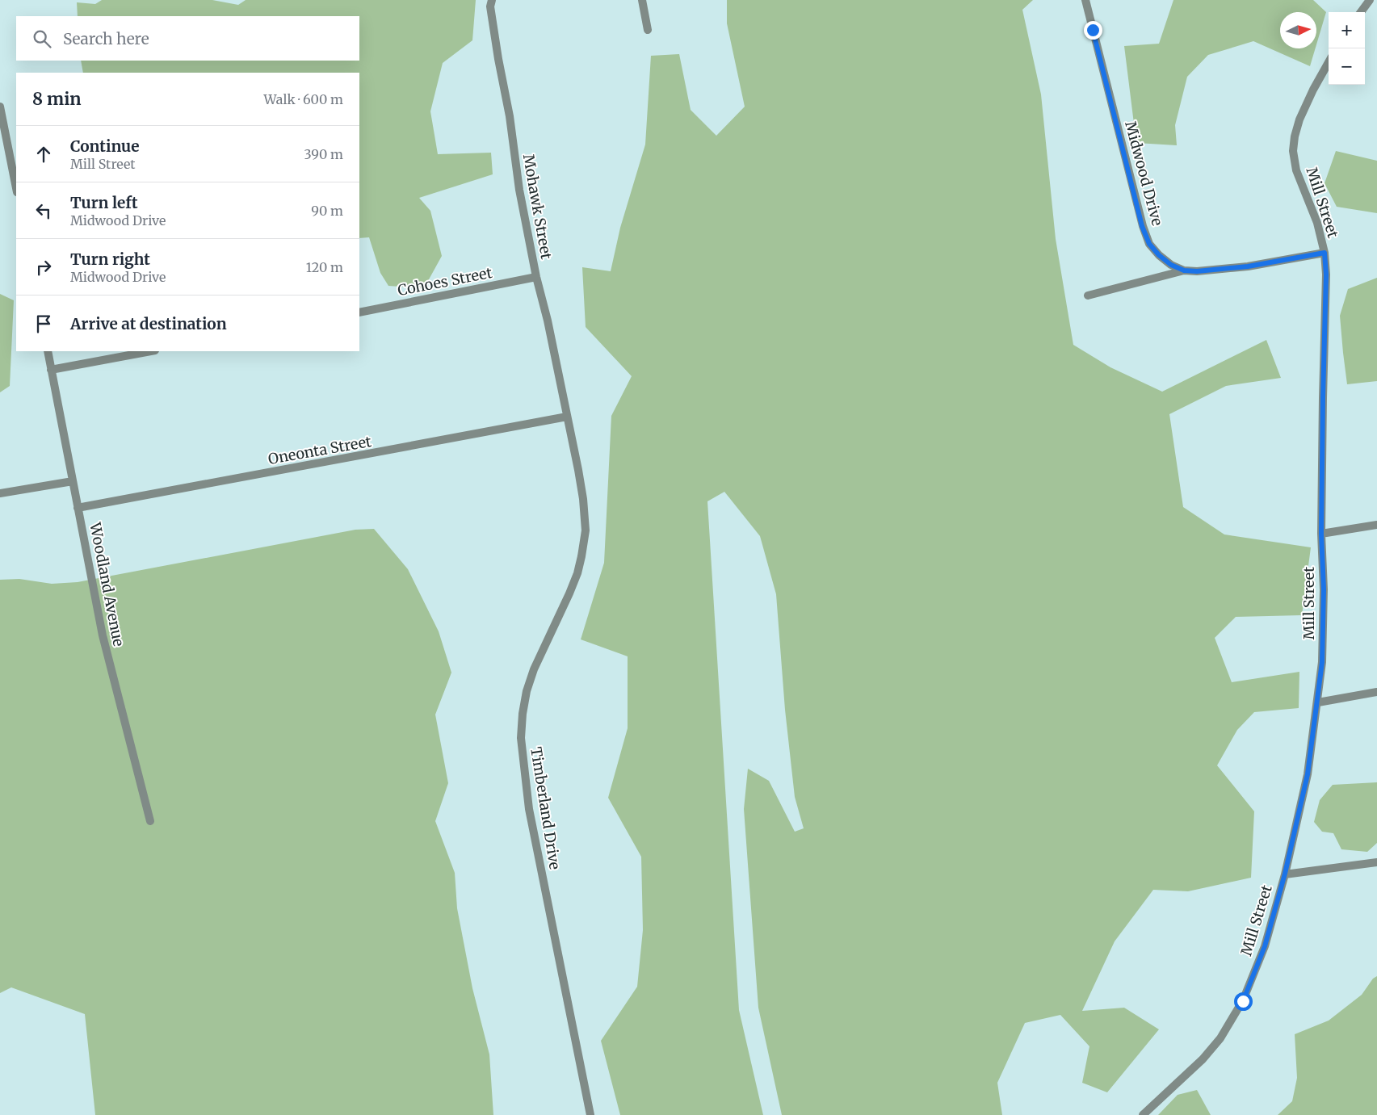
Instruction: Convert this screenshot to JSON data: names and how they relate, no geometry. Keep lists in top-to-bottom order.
{
  "streets": {
    "street": [
      "Midwood Drive",
      "Mill Street",
      "Mohawk Street",
      "Cohoes Street",
      "Oneonta Street",
      "Woodland Avenue",
      "Timberland Drive"
    ]
  },
  "crossings": [
    ["Midwood Drive", "Mill Street"],
    ["Mohawk Street", "Cohoes Street"],
    ["Mohawk Street", "Oneonta Street"],
    ["Mohawk Street", "Timberland Drive"],
    ["Oneonta Street", "Woodland Avenue"],
    ["Oneonta Street", "Timberland Drive"]
  ],
  "north": "right",
  "page": {
    "map_buttons": ["+", "−"],
    "search": "Search here",
    "heading": ["8 min", "Walk · 600 m"],
    "list": [
      ["Continue", "Mill Street", "390 m"],
      ["Turn left", "Midwood Drive", "90 m"],
      ["Turn right", "Midwood Drive", "120 m"],
      "Arrive at destination"
    ]
  }
}
